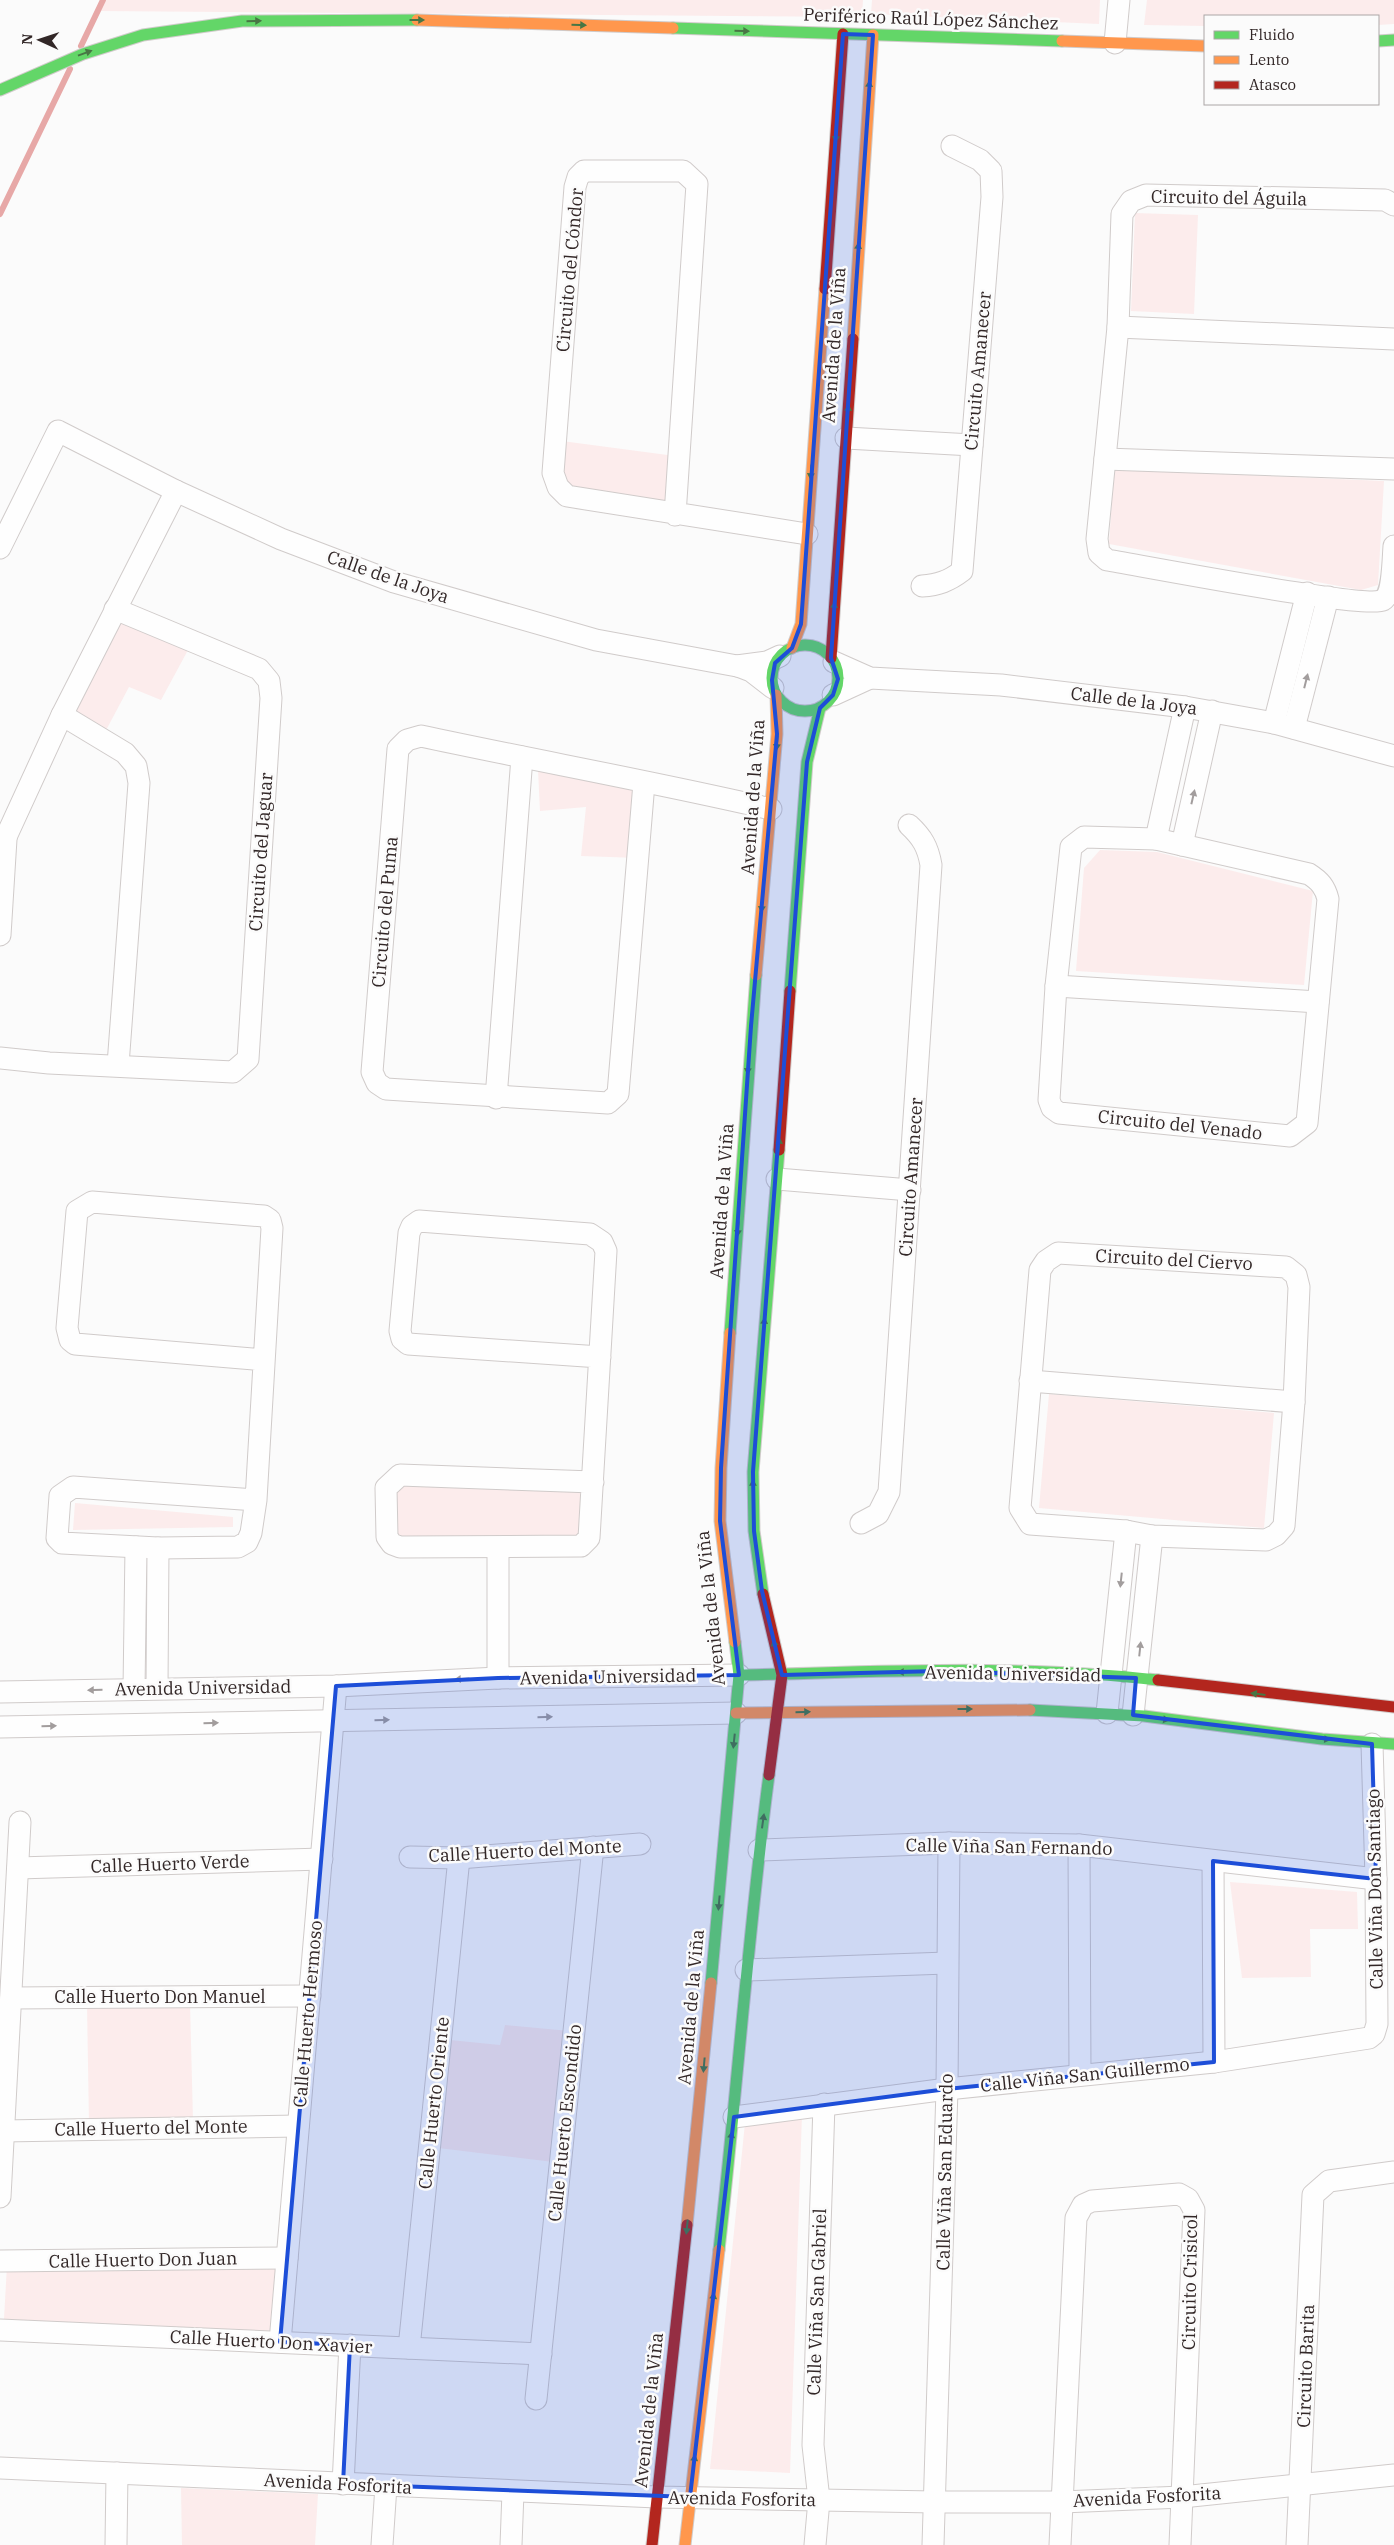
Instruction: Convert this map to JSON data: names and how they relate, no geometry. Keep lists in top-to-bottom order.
{
  "streets": {
    "street": [
      "Periférico Raúl López Sánchez",
      "Circuito del Águila",
      "Circuito del Cóndor",
      "Avenida de la Viña",
      "Circuito Amanecer",
      "Calle de la Joya",
      "Circuito del Jaguar",
      "Circuito del Puma",
      "Circuito del Venado",
      "Circuito del Ciervo",
      "Avenida Universidad",
      "Calle Viña San Fernando",
      "Calle Huerto del Monte",
      "Calle Huerto Verde",
      "Calle Viña Don Santiago",
      "Calle Huerto Don Manuel",
      "Calle Huerto Hermoso",
      "Calle Viña San Guillermo",
      "Calle Huerto Oriente",
      "Calle Huerto Escondido",
      "Calle Viña San Eduardo",
      "Calle Huerto Don Juan",
      "Circuito Crisicol",
      "Calle Viña San Gabriel",
      "Calle Huerto Don Xavier",
      "Circuito Barita",
      "Avenida Fosforita"
    ]
  },
  "crossings": [
    ["Periférico Raúl López Sánchez", "Avenida de la Viña"],
    ["Circuito del Cóndor", "Avenida de la Viña"],
    ["Avenida de la Viña", "Calle de la Joya"],
    ["Avenida de la Viña", "Circuito del Puma"],
    ["Avenida de la Viña", "Avenida Universidad"],
    ["Avenida de la Viña", "Avenida Fosforita"],
    ["Avenida Universidad", "Calle Viña Don Santiago"],
    ["Avenida Universidad", "Calle Huerto Hermoso"],
    ["Calle Viña San Fernando", "Calle Viña Don Santiago"],
    ["Calle Viña San Fernando", "Calle Viña San Eduardo"],
    ["Calle Huerto del Monte", "Calle Huerto Hermoso"],
    ["Calle Huerto del Monte", "Calle Huerto Oriente"],
    ["Calle Huerto del Monte", "Calle Huerto Escondido"],
    ["Calle Huerto Verde", "Calle Huerto Hermoso"],
    ["Calle Viña Don Santiago", "Calle Viña San Guillermo"],
    ["Calle Huerto Don Manuel", "Calle Huerto Hermoso"],
    ["Calle Huerto Hermoso", "Calle Huerto Don Juan"],
    ["Calle Huerto Hermoso", "Calle Huerto Don Xavier"],
    ["Calle Viña San Guillermo", "Calle Viña San Eduardo"],
    ["Calle Viña San Guillermo", "Calle Viña San Gabriel"],
    ["Calle Huerto Oriente", "Calle Huerto Don Xavier"],
    ["Calle Huerto Escondido", "Calle Huerto Don Xavier"],
    ["Calle Viña San Eduardo", "Avenida Fosforita"],
    ["Circuito Crisicol", "Avenida Fosforita"],
    ["Calle Viña San Gabriel", "Avenida Fosforita"],
    ["Circuito Barita", "Avenida Fosforita"]
  ],
  "one_way": ["Periférico Raúl López Sánchez"],
  "legend": ["Fluido", "Lento", "Atasco"],
  "north": "left"
}
